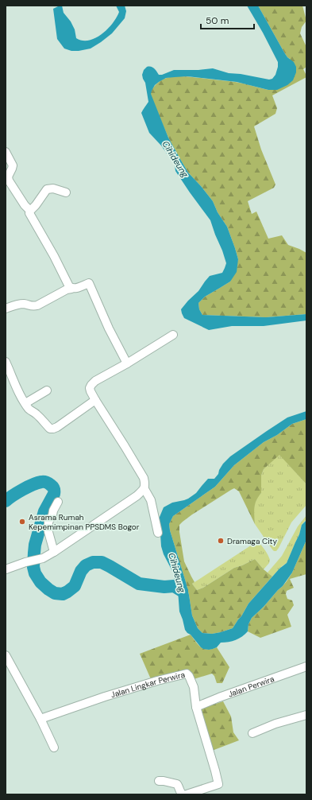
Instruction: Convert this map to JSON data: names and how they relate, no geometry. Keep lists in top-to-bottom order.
{
  "streets": {
    "street": ["Jalan Lingkar Perwira", "Jalan Perwira"]
  },
  "crossings": [
    ["Jalan Lingkar Perwira", "Jalan Perwira"]
  ],
  "water": ["Cihideung"],
  "places": ["Asrama Rumah Kepemimpinan PPSDMS Bogor", "Dramaga City"],
  "scale_bar": "50 m"
}
